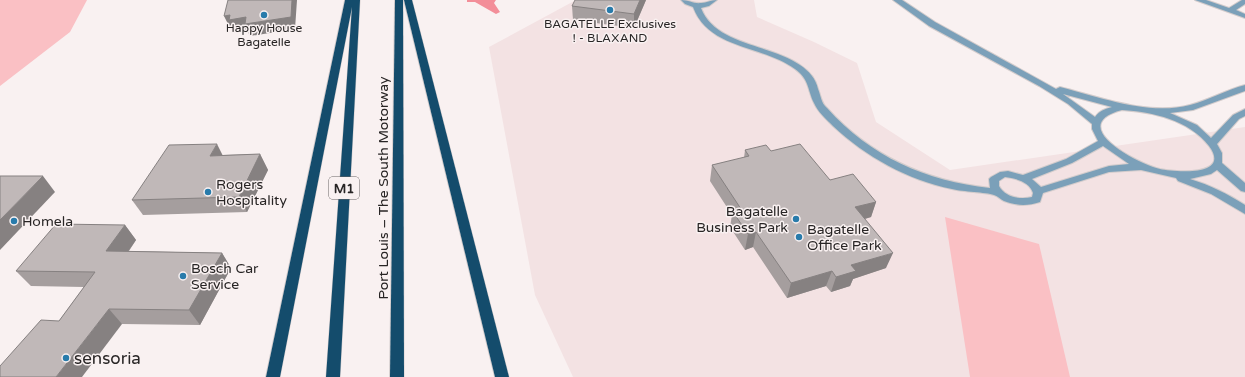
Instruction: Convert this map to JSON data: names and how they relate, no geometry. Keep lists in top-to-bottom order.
{
  "streets": {
    "highway": ["M1", "Port Louis – The South Motorway"]
  },
  "places": [
    "BAGATELLE Exclusives ! - BLAXAND",
    "Happy House Bagatelle",
    "Rogers Hospitality",
    "Bagatelle Business Park",
    "Homela",
    "Bagatelle Office Park",
    "Bosch Car Service",
    "sensoria"
  ]
}
